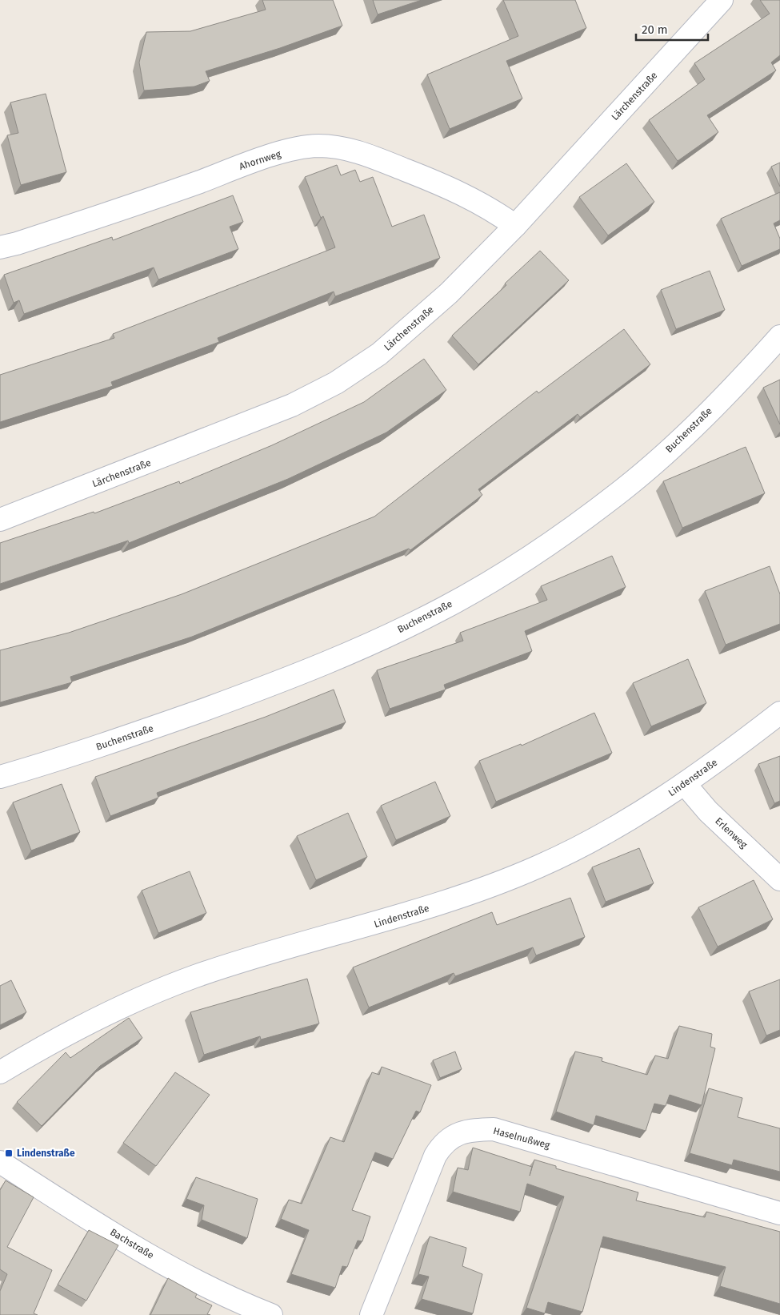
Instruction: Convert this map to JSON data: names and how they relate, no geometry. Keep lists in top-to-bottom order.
{
  "streets": {
    "street": [
      "Lärchenstraße",
      "Ahornweg",
      "Buchenstraße",
      "Lindenstraße",
      "Erlenweg",
      "Haselnußweg",
      "Bachstraße"
    ]
  },
  "crossings": [
    ["Lärchenstraße", "Ahornweg"],
    ["Lindenstraße", "Erlenweg"]
  ],
  "places": {
    "transit": ["Lindenstraße"]
  },
  "scale_bar": "20 m"
}
